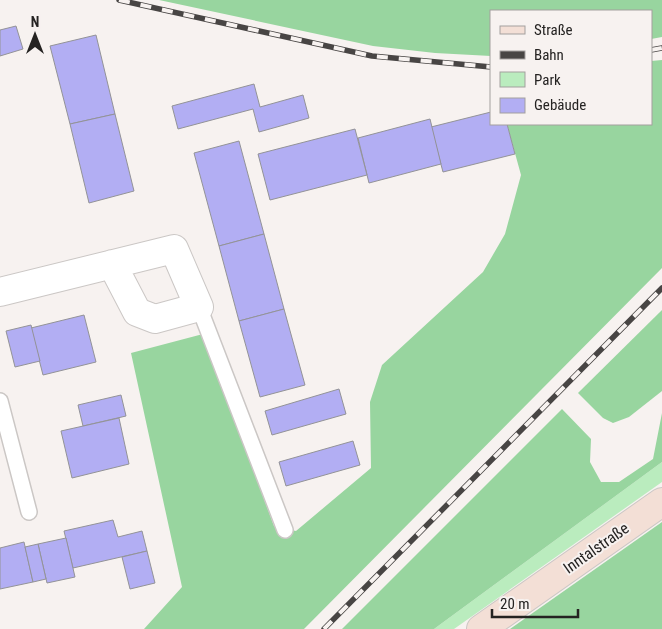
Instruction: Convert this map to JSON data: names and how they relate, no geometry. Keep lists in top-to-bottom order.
{
  "streets": {
    "main road": ["Inntalstraße"]
  },
  "legend": [
    "Straße",
    "Bahn",
    "Park",
    "Gebäude"
  ],
  "scale_bar": "20 m",
  "north": "top"
}
